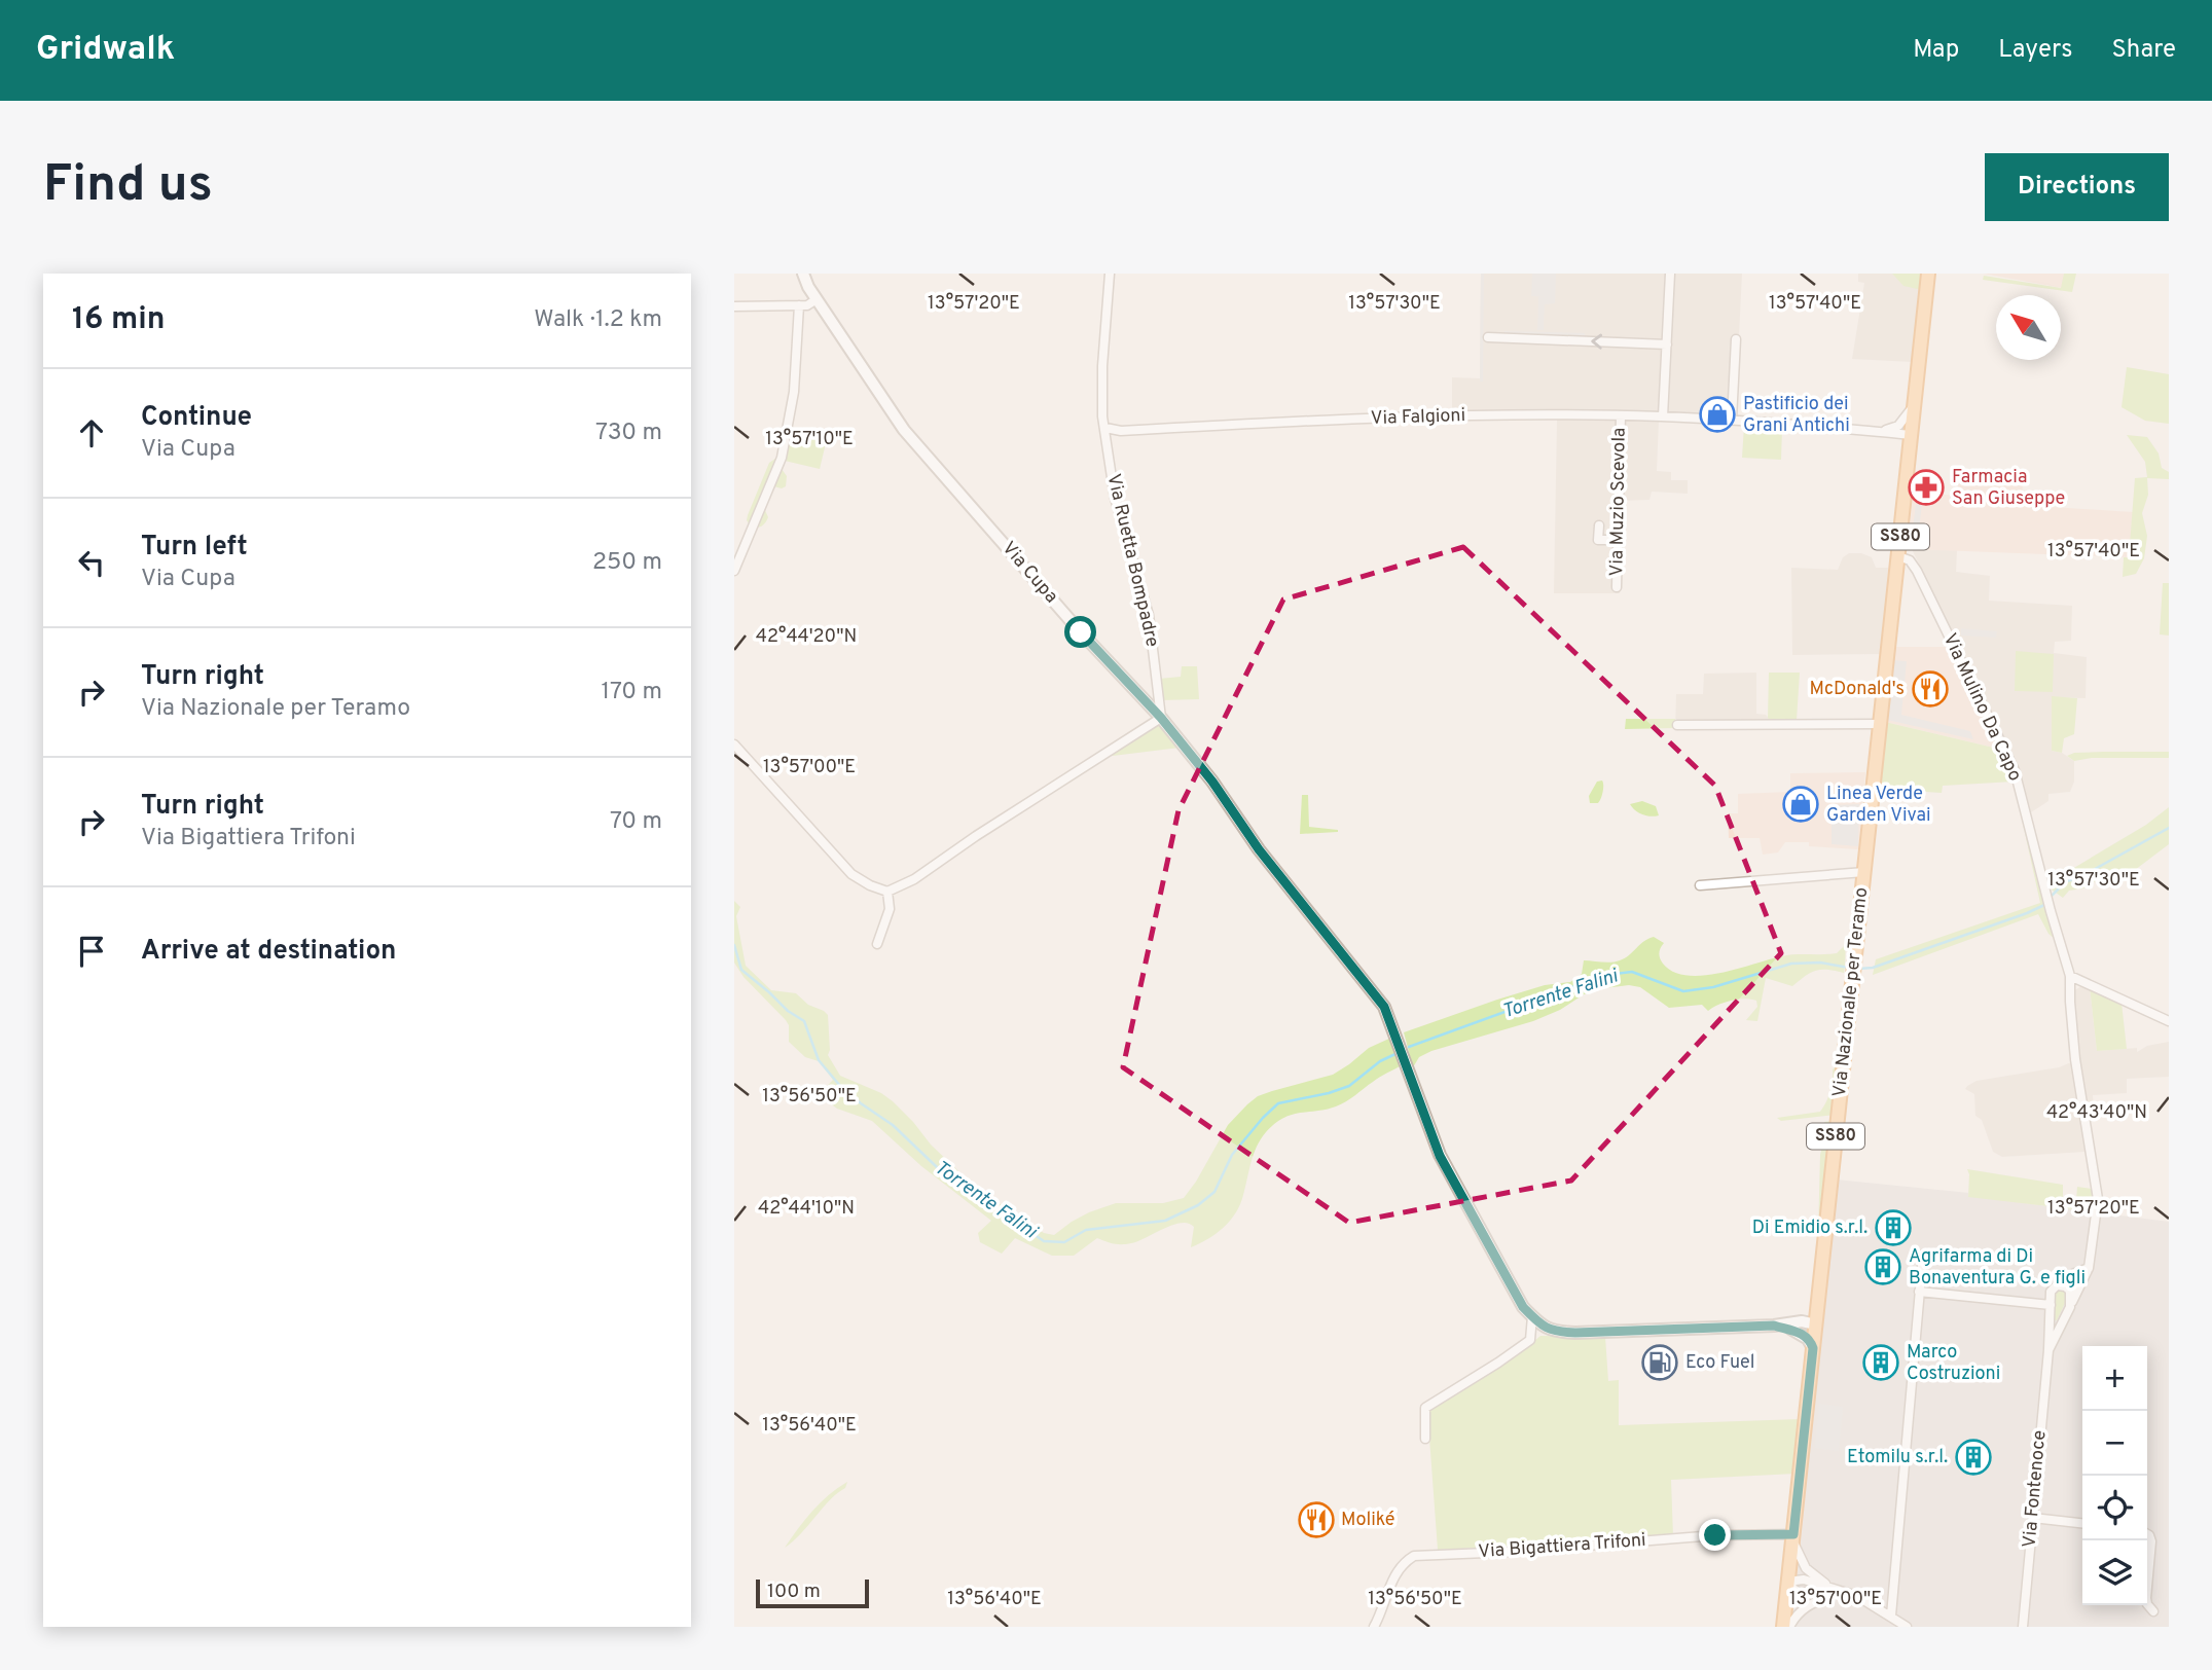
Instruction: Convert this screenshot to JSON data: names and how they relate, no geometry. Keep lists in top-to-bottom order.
{
  "streets": {
    "main road": ["SS80", "Via Nazionale per Teramo"],
    "street": [
      "Via Falgioni",
      "Via Muzio Scevola",
      "Via Ruetta Bompadre",
      "Via Cupa",
      "Via Mulino Da Capo",
      "Via Fontenoce",
      "Via Bigattiera Trifoni"
    ]
  },
  "crossings": [
    ["Via Falgioni", "Via Muzio Scevola"],
    ["Via Falgioni", "Via Ruetta Bompadre"],
    ["Via Falgioni", "Via Nazionale per Teramo"],
    ["Via Ruetta Bompadre", "Via Cupa"],
    ["Via Cupa", "Via Nazionale per Teramo"],
    ["Via Mulino Da Capo", "Via Nazionale per Teramo"],
    ["Via Mulino Da Capo", "Via Fontenoce"],
    ["Via Nazionale per Teramo", "Via Bigattiera Trifoni"]
  ],
  "water": ["Torrente Falini"],
  "places": {
    "shop": ["Pastificio dei Grani Antichi", "Linea Verde Garden Vivai"],
    "pharmacy": ["Farmacia San Giuseppe"],
    "restaurant": ["McDonald's", "Moliké"],
    "building": [
      "Di Emidio s.r.l.",
      "Agrifarma di Di Bonaventura G. e figli",
      "Marco Costruzioni",
      "Etomilu s.r.l."
    ],
    "fuel station": ["Eco Fuel"]
  },
  "scale_bar": "100 m",
  "north": "top left",
  "page": {
    "header": "Gridwalk",
    "nav": ["Map", "Layers", "Share"],
    "buttons": "Directions",
    "title": "Find us",
    "heading": ["16 min", "Walk · 1.2 km"],
    "list": [
      ["Continue", "Via Cupa", "730 m"],
      ["Turn left", "Via Cupa", "250 m"],
      ["Turn right", "Via Nazionale per Teramo", "170 m"],
      ["Turn right", "Via Bigattiera Trifoni", "70 m"],
      "Arrive at destination"
    ],
    "map_buttons": ["+", "−"],
    "scale": "100 m"
  },
  "coordinates": [
    "13°57'20\"E",
    "13°57'30\"E",
    "13°57'40\"E",
    "13°57'10\"E",
    "42°44'20\"N",
    "13°57'00\"E",
    "13°56'50\"E",
    "42°43'40\"N",
    "42°44'10\"N",
    "13°56'40\"E"
  ]
}
